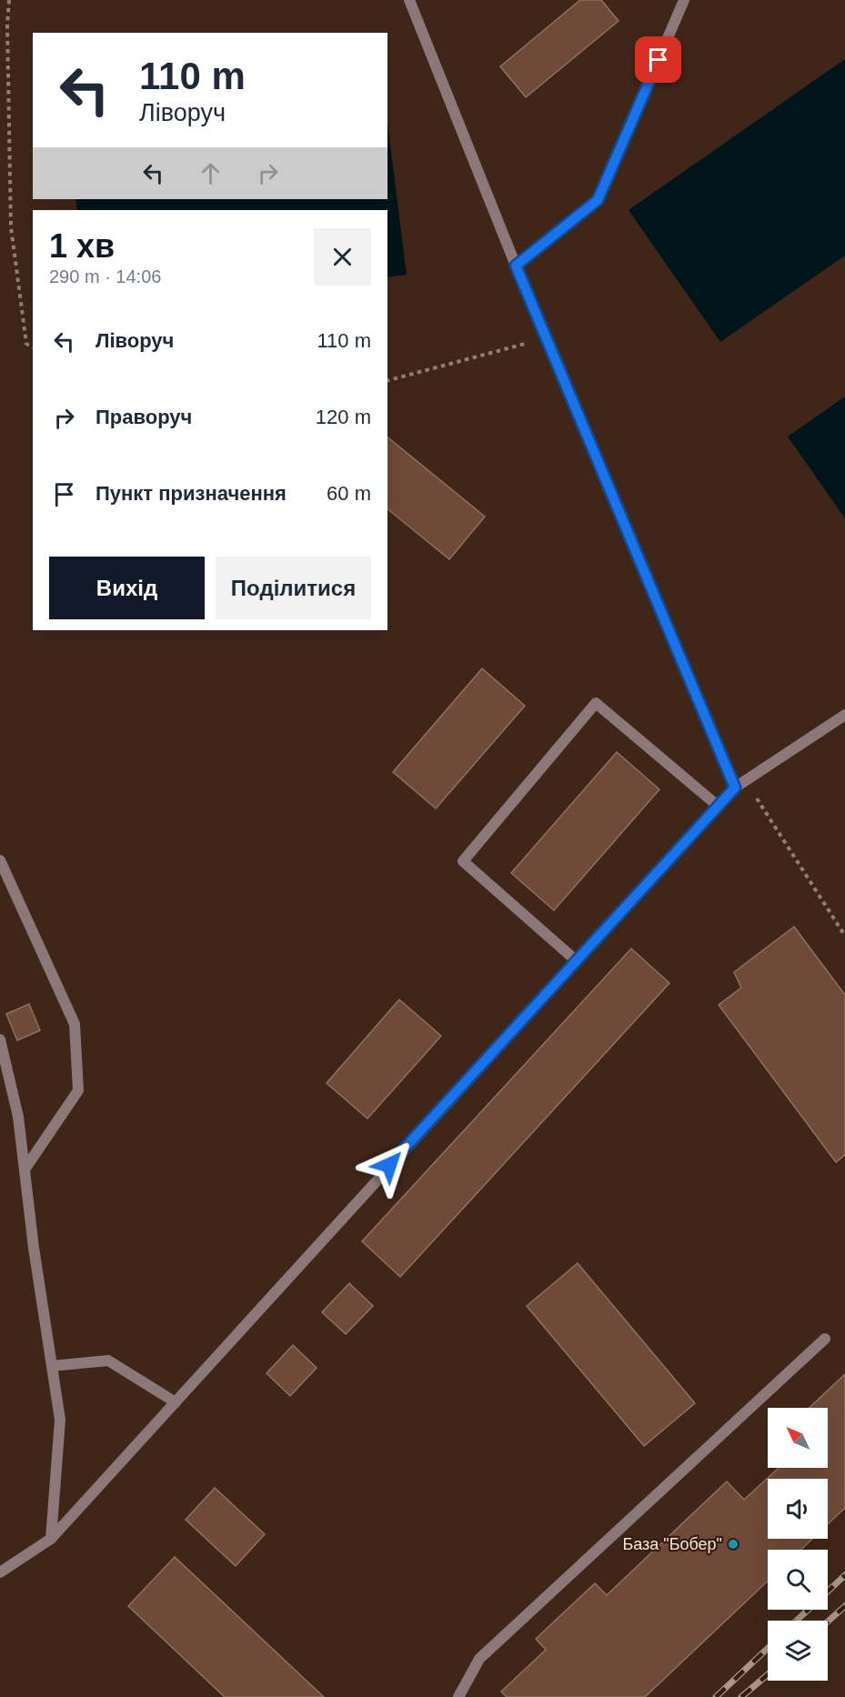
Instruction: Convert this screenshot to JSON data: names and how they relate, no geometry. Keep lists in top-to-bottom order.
{
  "places": ["База \"Бобер\""],
  "north": "top left",
  "page": {
    "turn": ["110 m", "Ліворуч"],
    "heading": ["1 хв", "290 m · 14:06"],
    "list": [
      {
        "name": "Ліворуч",
        "value": "110 m"
      },
      {
        "name": "Праворуч",
        "value": "120 m"
      },
      {
        "name": "Пункт призначення",
        "value": "60 m"
      }
    ],
    "buttons": ["Вихід", "Поділитися"]
  }
}
